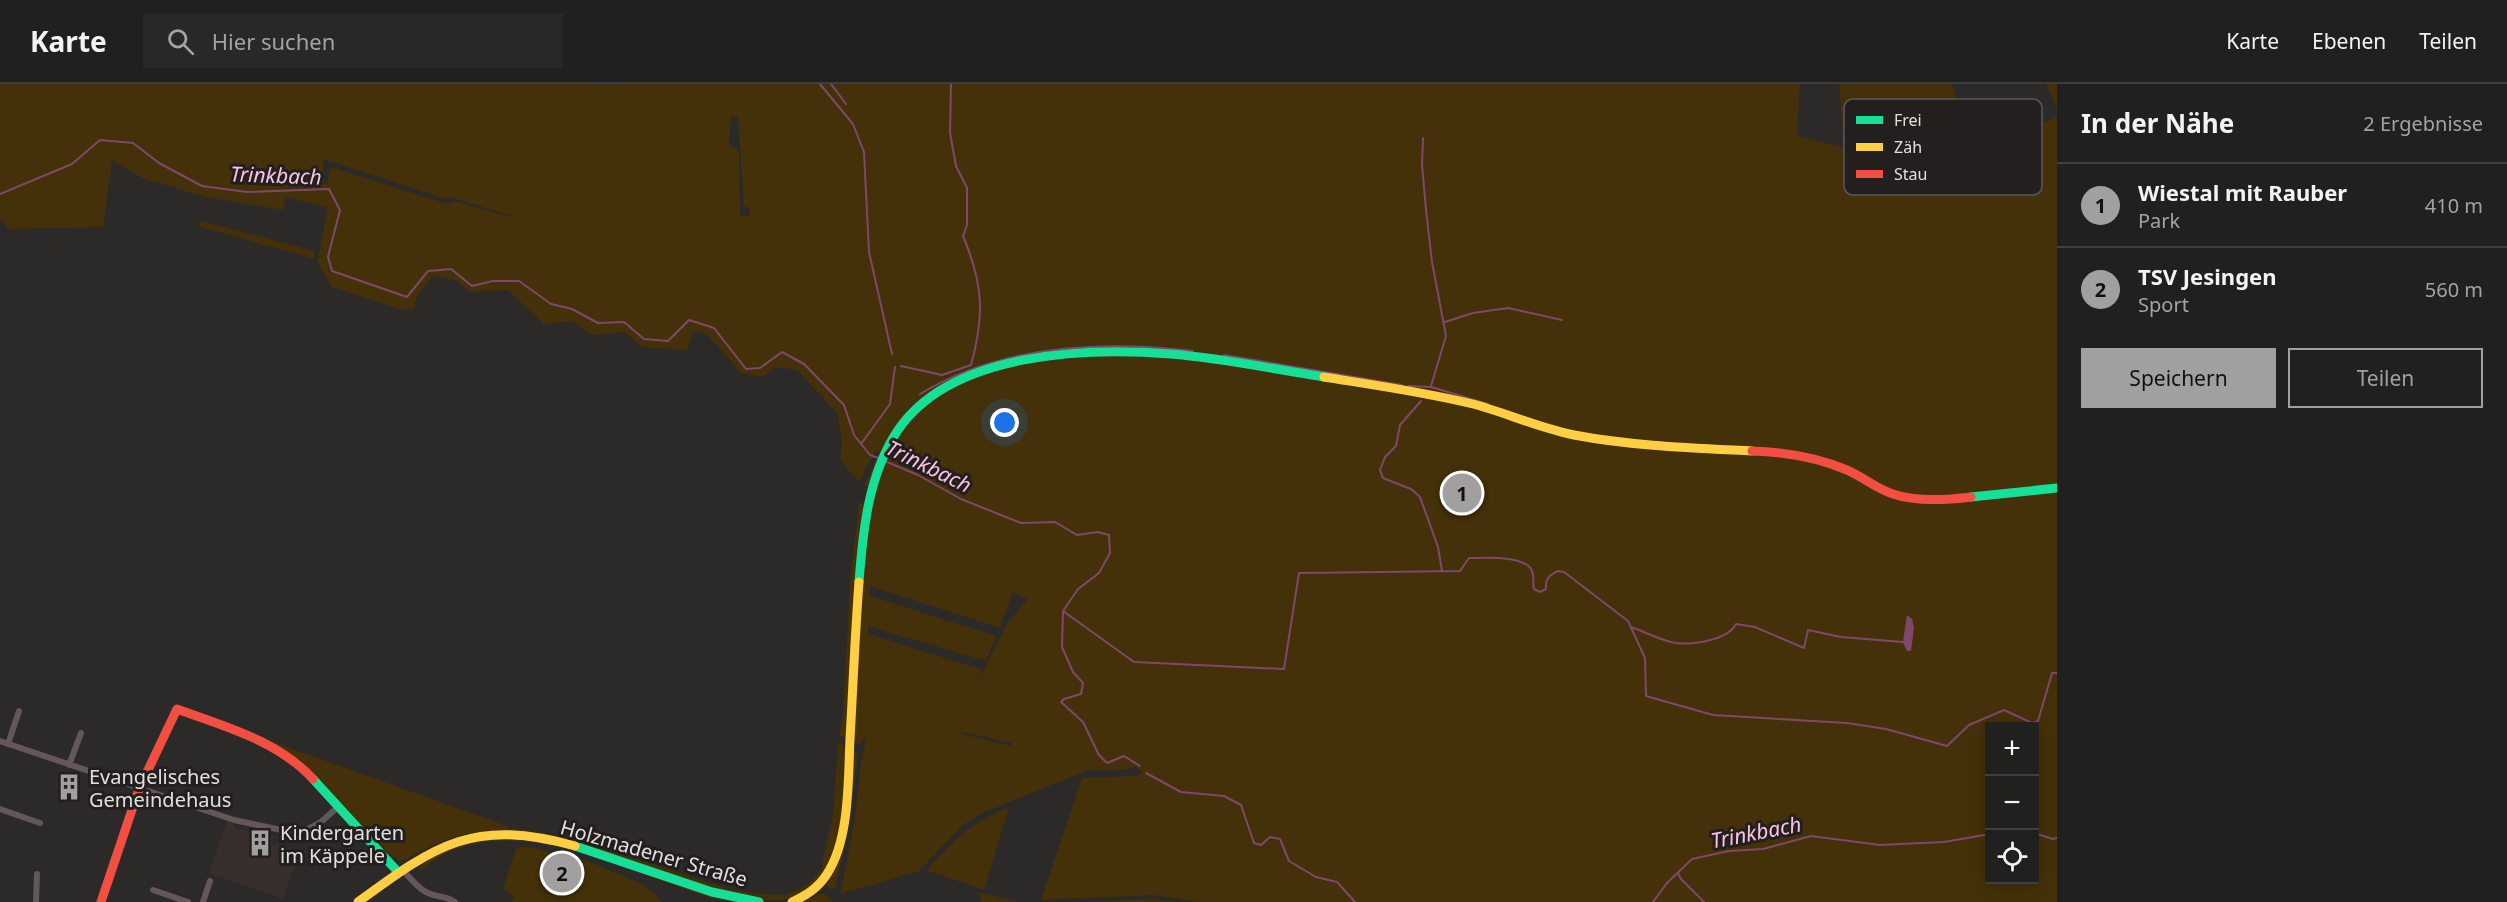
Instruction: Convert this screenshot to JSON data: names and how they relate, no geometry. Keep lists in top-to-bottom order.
{
  "streets": {
    "street": ["Holzmadener Straße"]
  },
  "water": ["Trinkbach"],
  "places": {
    "building": ["Evangelisches Gemeindehaus", "Kindergarten im Käppele"]
  },
  "legend": ["Frei", "Zäh", "Stau"],
  "page": {
    "header": "Karte",
    "search": "Hier suchen",
    "nav": ["Karte", "Ebenen", "Teilen"],
    "heading": ["In der Nähe", "2 Ergebnisse"],
    "list": [
      {
        "mark": "1",
        "name": "Wiestal mit Rauber",
        "note": "Park",
        "value": "410 m"
      },
      {
        "mark": "2",
        "name": "TSV Jesingen",
        "note": "Sport",
        "value": "560 m"
      }
    ],
    "buttons": ["Speichern", "Teilen"],
    "pins": ["1", "2"],
    "map_buttons": ["+", "−"]
  }
}
